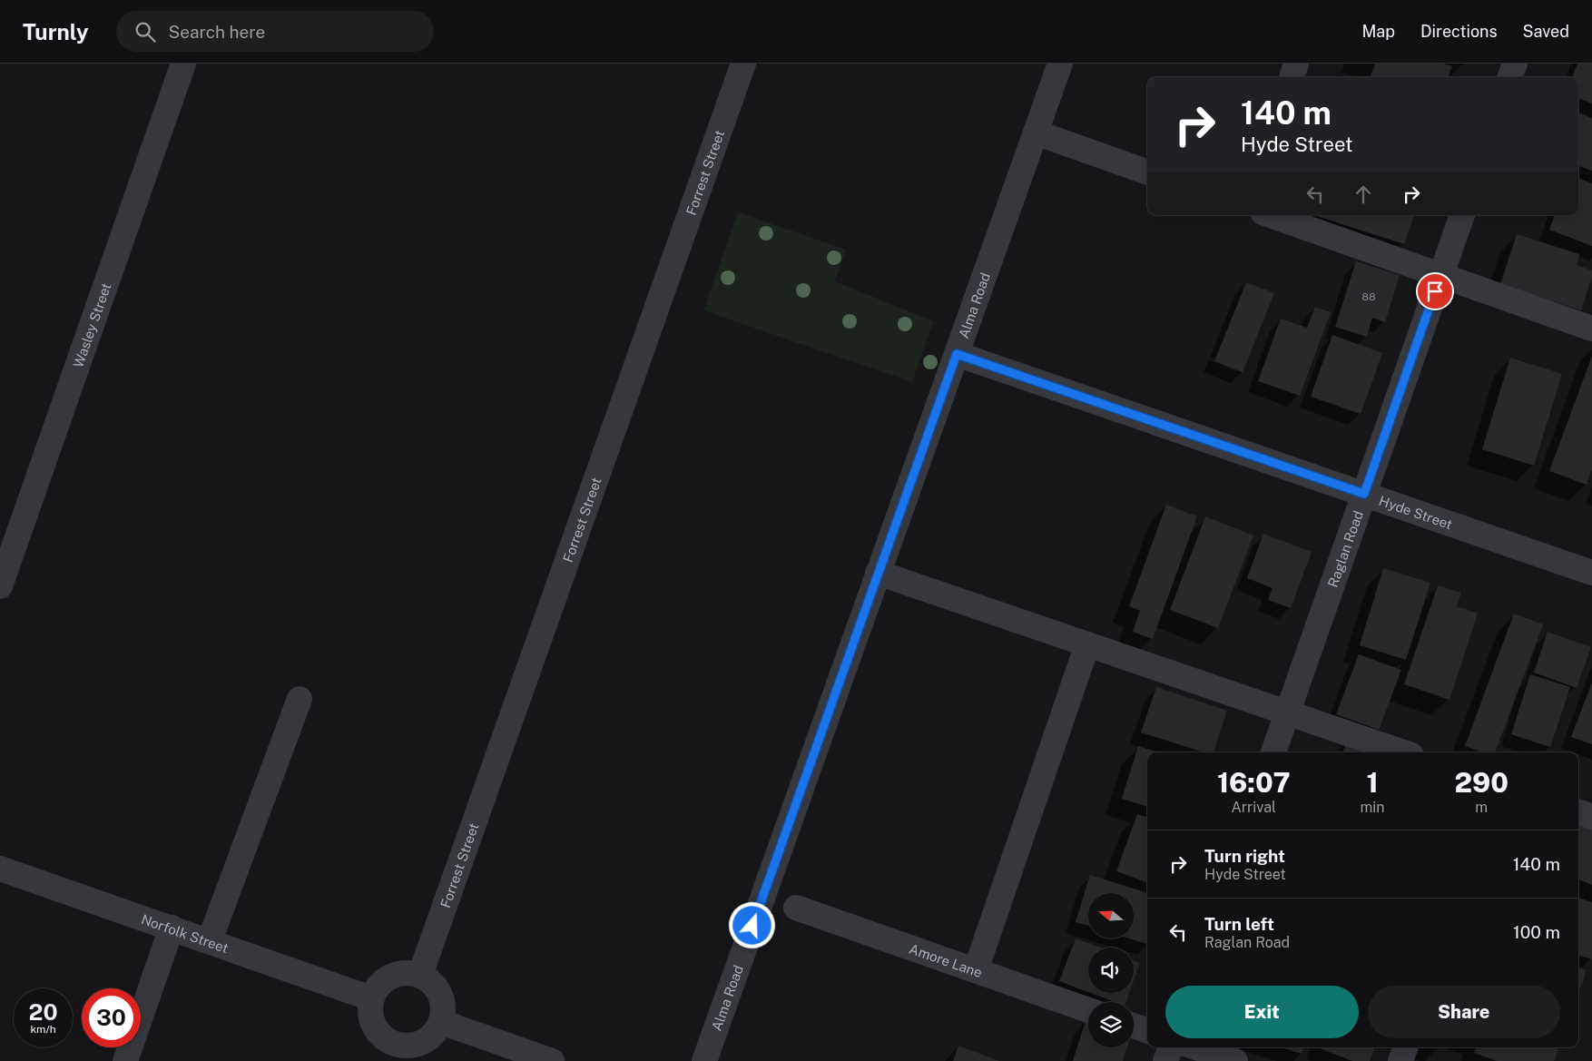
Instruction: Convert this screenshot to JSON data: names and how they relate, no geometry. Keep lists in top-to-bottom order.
{
  "streets": {
    "street": [
      "Forrest Street",
      "Alma Road",
      "Wasley Street",
      "Hyde Street",
      "Raglan Road",
      "Norfolk Street",
      "Amore Lane"
    ]
  },
  "crossings": [
    ["Forrest Street", "Norfolk Street"],
    ["Alma Road", "Hyde Street"],
    ["Hyde Street", "Raglan Road"]
  ],
  "house_numbers": ["88"],
  "north": "left",
  "page": {
    "header": "Turnly",
    "search": "Search here",
    "nav": ["Map", "Directions", "Saved"],
    "turn": ["140 m", "Hyde Street"],
    "eta": [
      "16:07",
      "Arrival",
      "1",
      "min",
      "290",
      "m"
    ],
    "list": [
      {
        "name": "Turn right",
        "note": "Hyde Street",
        "value": "140 m"
      },
      {
        "name": "Turn left",
        "note": "Raglan Road",
        "value": "100 m"
      }
    ],
    "buttons": ["Exit", "Share"],
    "speed": "20 km/h",
    "limit": "30"
  }
}
